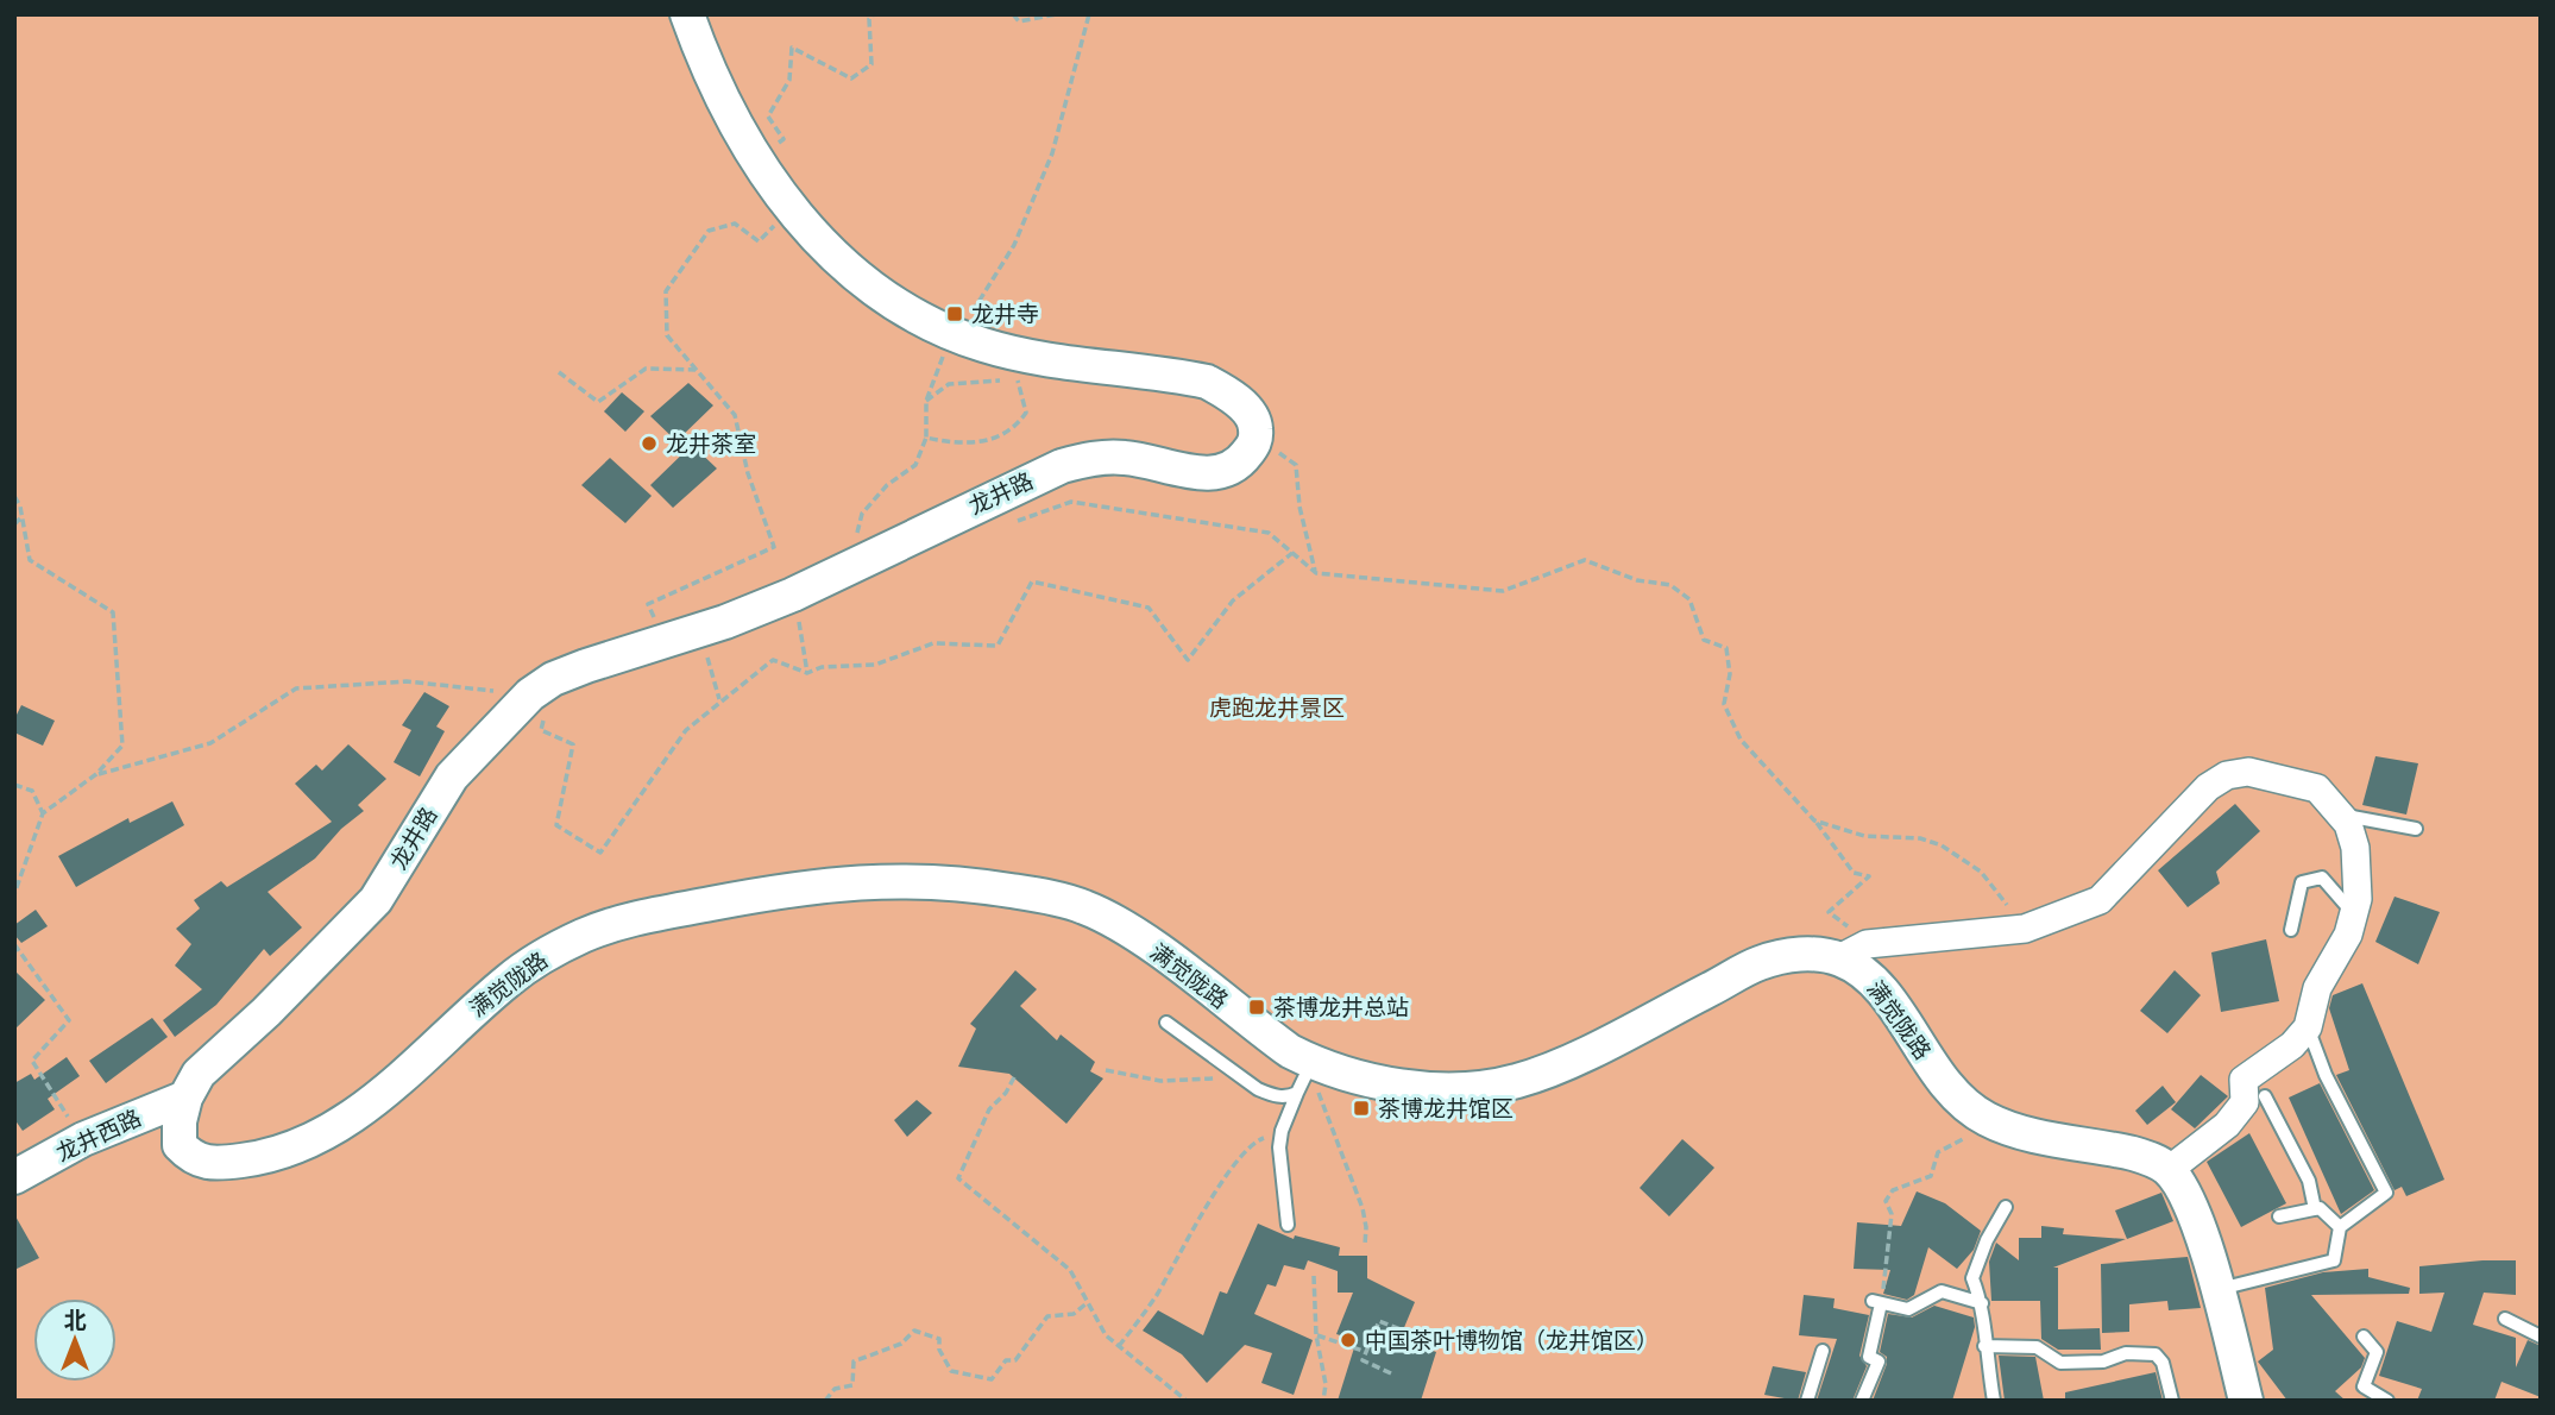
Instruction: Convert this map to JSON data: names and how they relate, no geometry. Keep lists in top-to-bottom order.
{
  "streets": {
    "street": ["龙井路", "满觉陇路", "龙井西路"]
  },
  "crossings": [
    ["龙井路", "满觉陇路"],
    ["龙井路", "龙井西路"],
    ["满觉陇路", "龙井西路"]
  ],
  "parks": ["虎跑龙井景区"],
  "places": {
    "transit": ["龙井寺", "茶博龙井总站", "茶博龙井馆区"],
    "other": ["龙井茶室", "中国茶叶博物馆（龙井馆区）"]
  },
  "north": "top"
}
